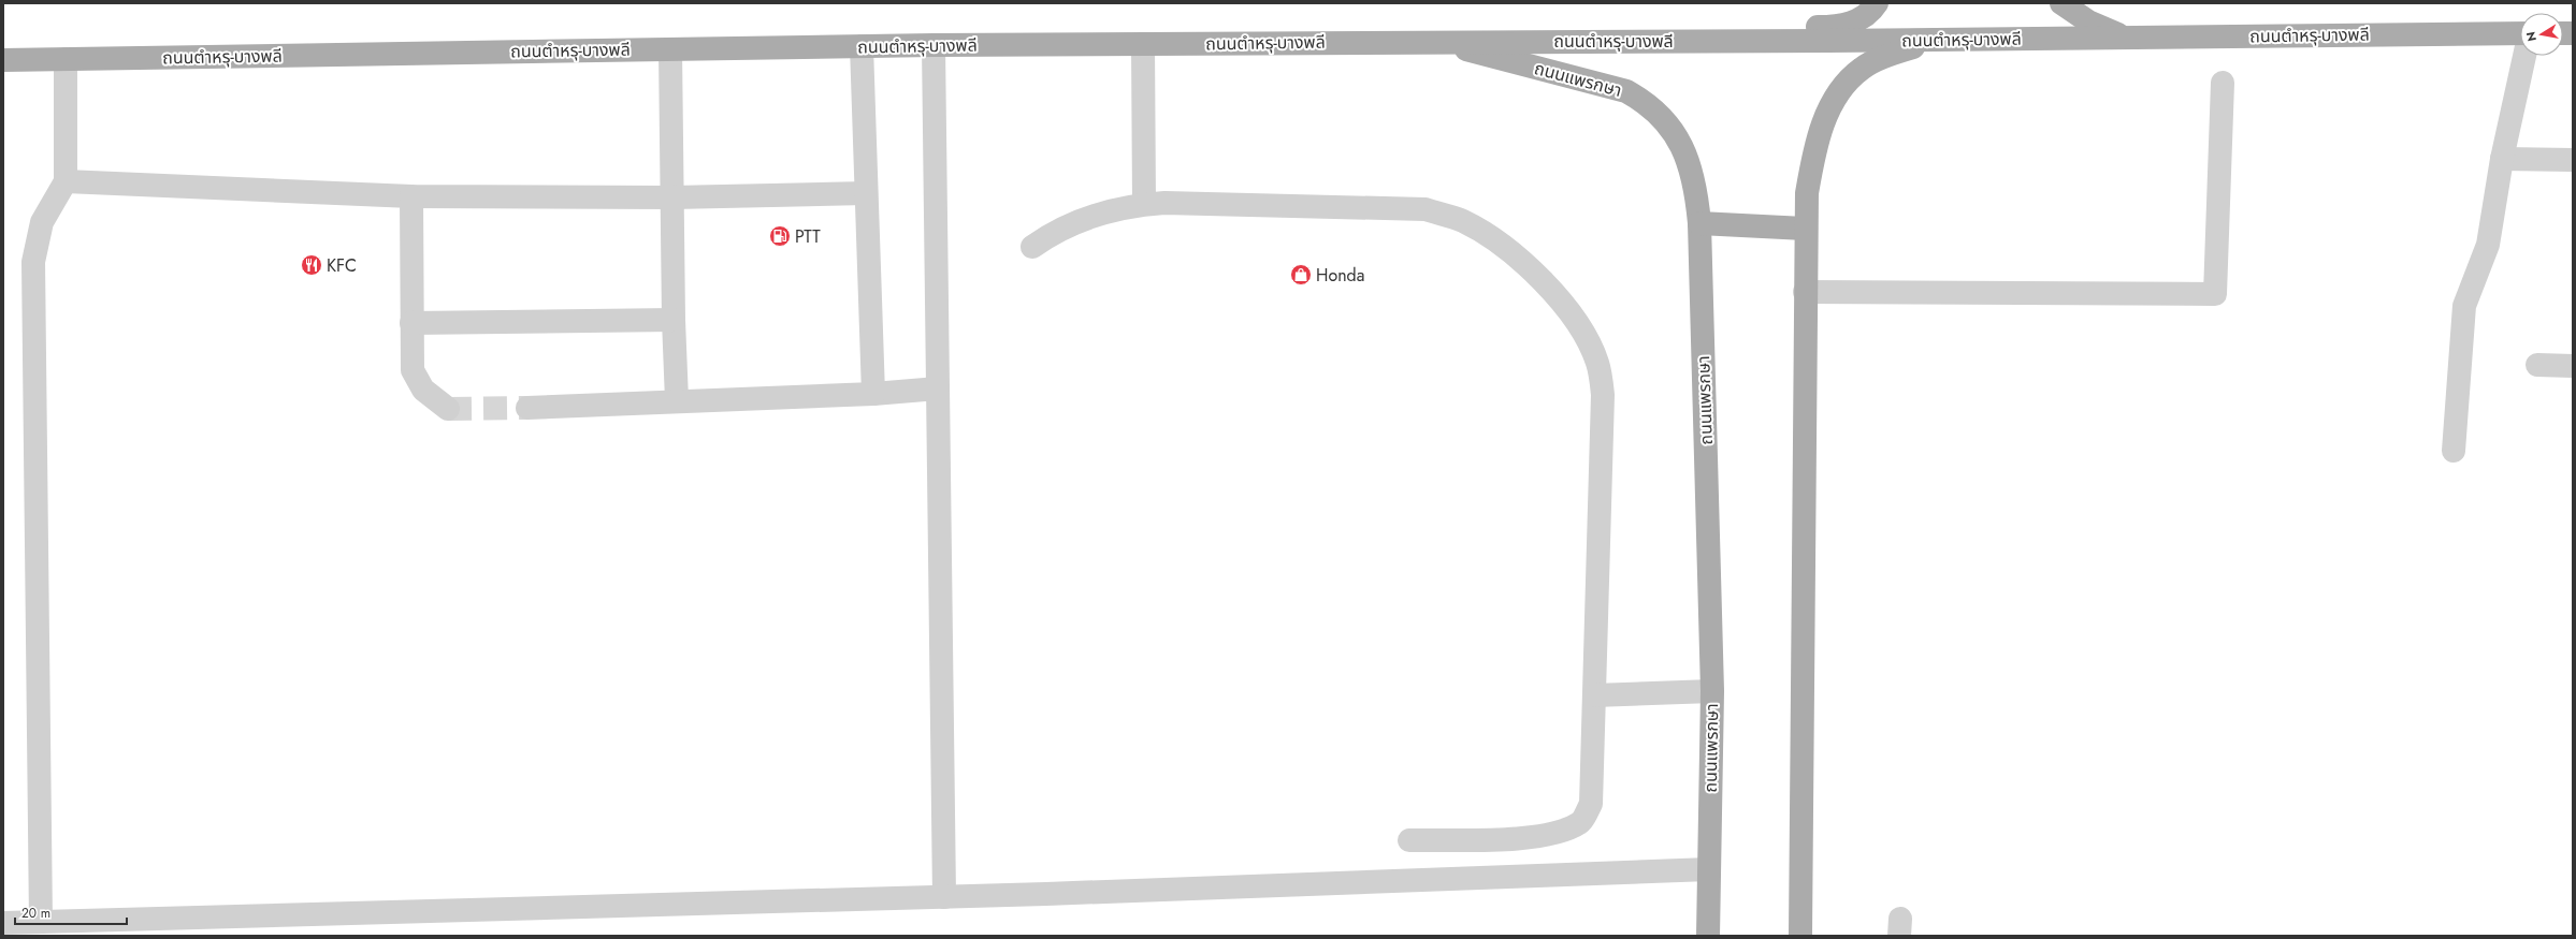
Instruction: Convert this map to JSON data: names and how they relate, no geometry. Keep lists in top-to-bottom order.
{
  "streets": {
    "main road": ["ถนนตำหรุ-บางพลี", "ถนนแพรกษา"]
  },
  "crossings": [
    ["ถนนตำหรุ-บางพลี", "ถนนแพรกษา"]
  ],
  "places": {
    "fuel station": ["PTT"],
    "restaurant": ["KFC"],
    "shop": ["Honda"]
  },
  "scale_bar": "20 m",
  "north": "left"
}
